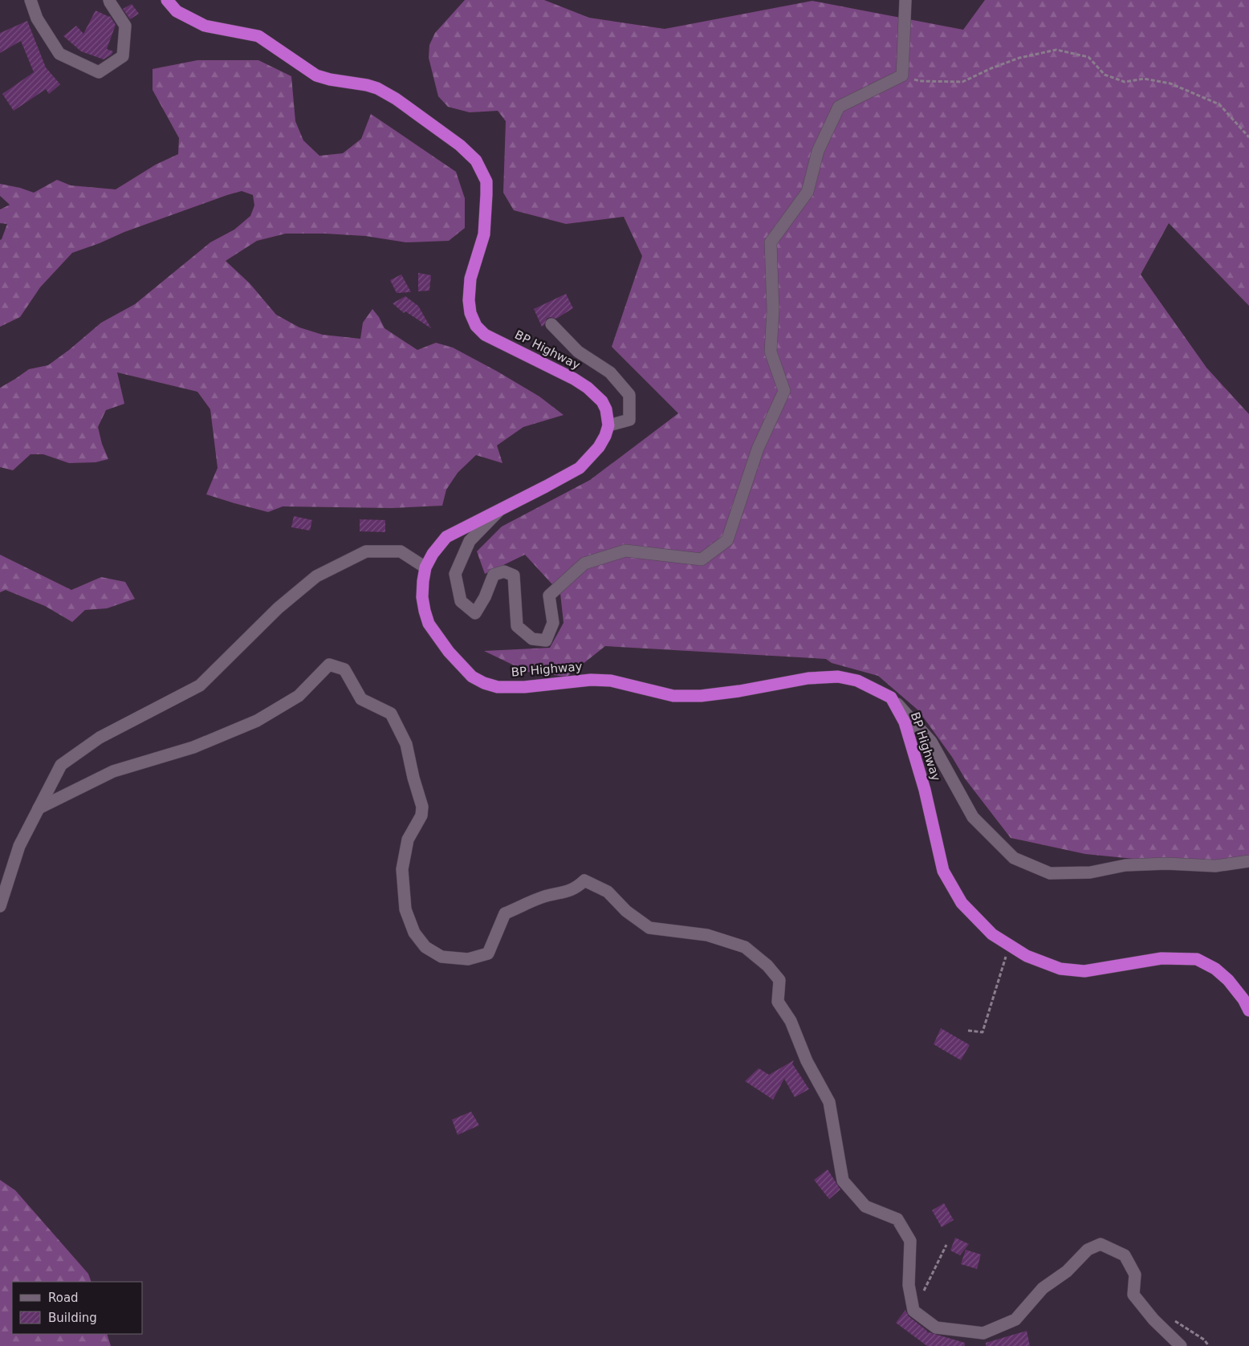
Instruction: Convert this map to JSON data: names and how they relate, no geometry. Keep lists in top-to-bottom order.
{
  "streets": {
    "highway": ["BP Highway"]
  },
  "legend": ["Road", "Building"]
}
